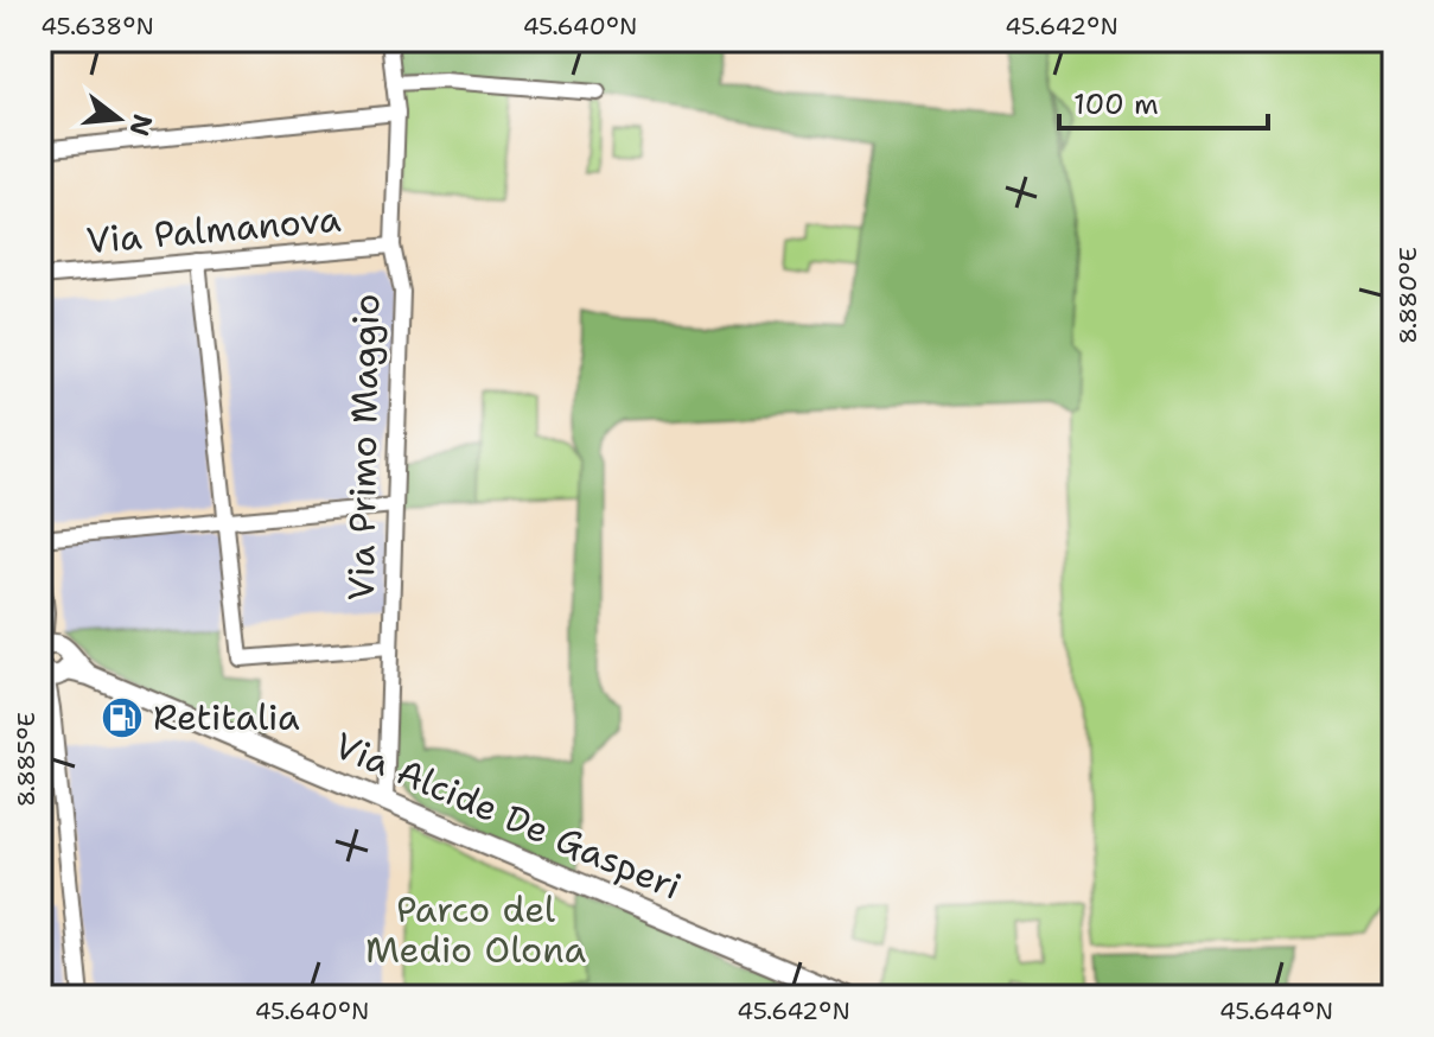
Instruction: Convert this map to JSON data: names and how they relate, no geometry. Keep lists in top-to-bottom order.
{
  "streets": {
    "street": ["Via Palmanova", "Via Primo Maggio", "Via Alcide De Gasperi"]
  },
  "crossings": [
    ["Via Palmanova", "Via Primo Maggio"],
    ["Via Primo Maggio", "Via Alcide De Gasperi"]
  ],
  "parks": ["Parco del Medio Olona"],
  "places": {
    "fuel station": ["Retitalia"]
  },
  "scale_bar": "100 m",
  "north": "right",
  "coordinates": [
    "45.638°N",
    "45.640°N",
    "45.642°N",
    "8.880°E",
    "8.885°E",
    "45.644°N"
  ]
}
